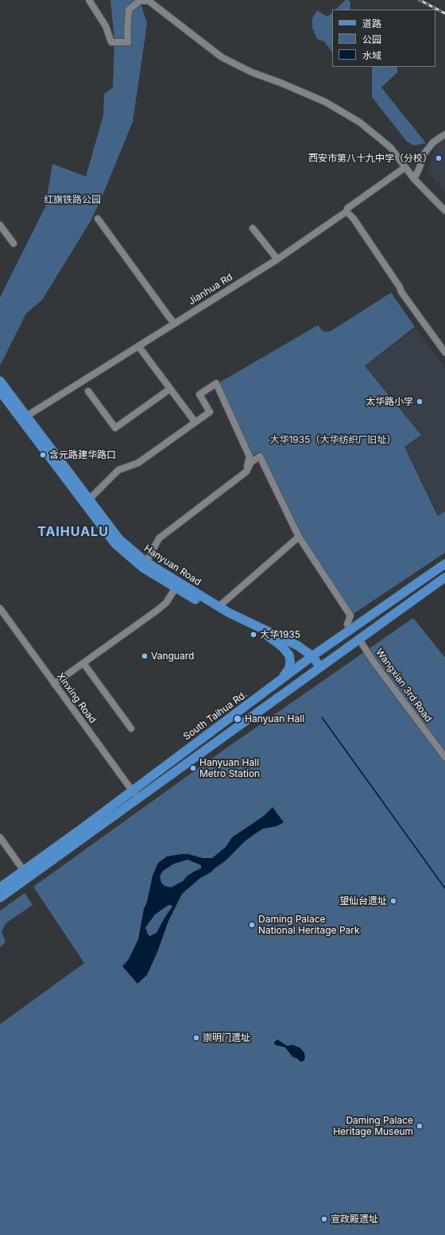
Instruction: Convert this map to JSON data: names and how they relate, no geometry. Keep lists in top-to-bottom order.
{
  "streets": {
    "main road": ["Hanyuan Road", "South Taihua Rd."],
    "street": ["Jianhua Rd", "Wangxian 3rd Road", "Xinxing Road"]
  },
  "crossings": [
    ["Jianhua Rd", "Hanyuan Road"],
    ["Hanyuan Road", "South Taihua Rd."],
    ["Xinxing Road", "South Taihua Rd."]
  ],
  "districts": ["TAIHUALU"],
  "parks": ["红旗铁路公园", "大华1935（大华纺织厂旧址）"],
  "places": [
    "西安市第八十九中学（分校）",
    "太华路小学",
    "含元路建华路口",
    "大华1935",
    "Vanguard",
    "Hanyuan Hall",
    "Hanyuan Hall Metro Station",
    "望仙台遗址",
    "Daming Palace National Heritage Park",
    "崇明门遗址",
    "Daming Palace Heritage Museum",
    "宣政殿遗址"
  ],
  "legend": ["道路", "公园", "水域"]
}
